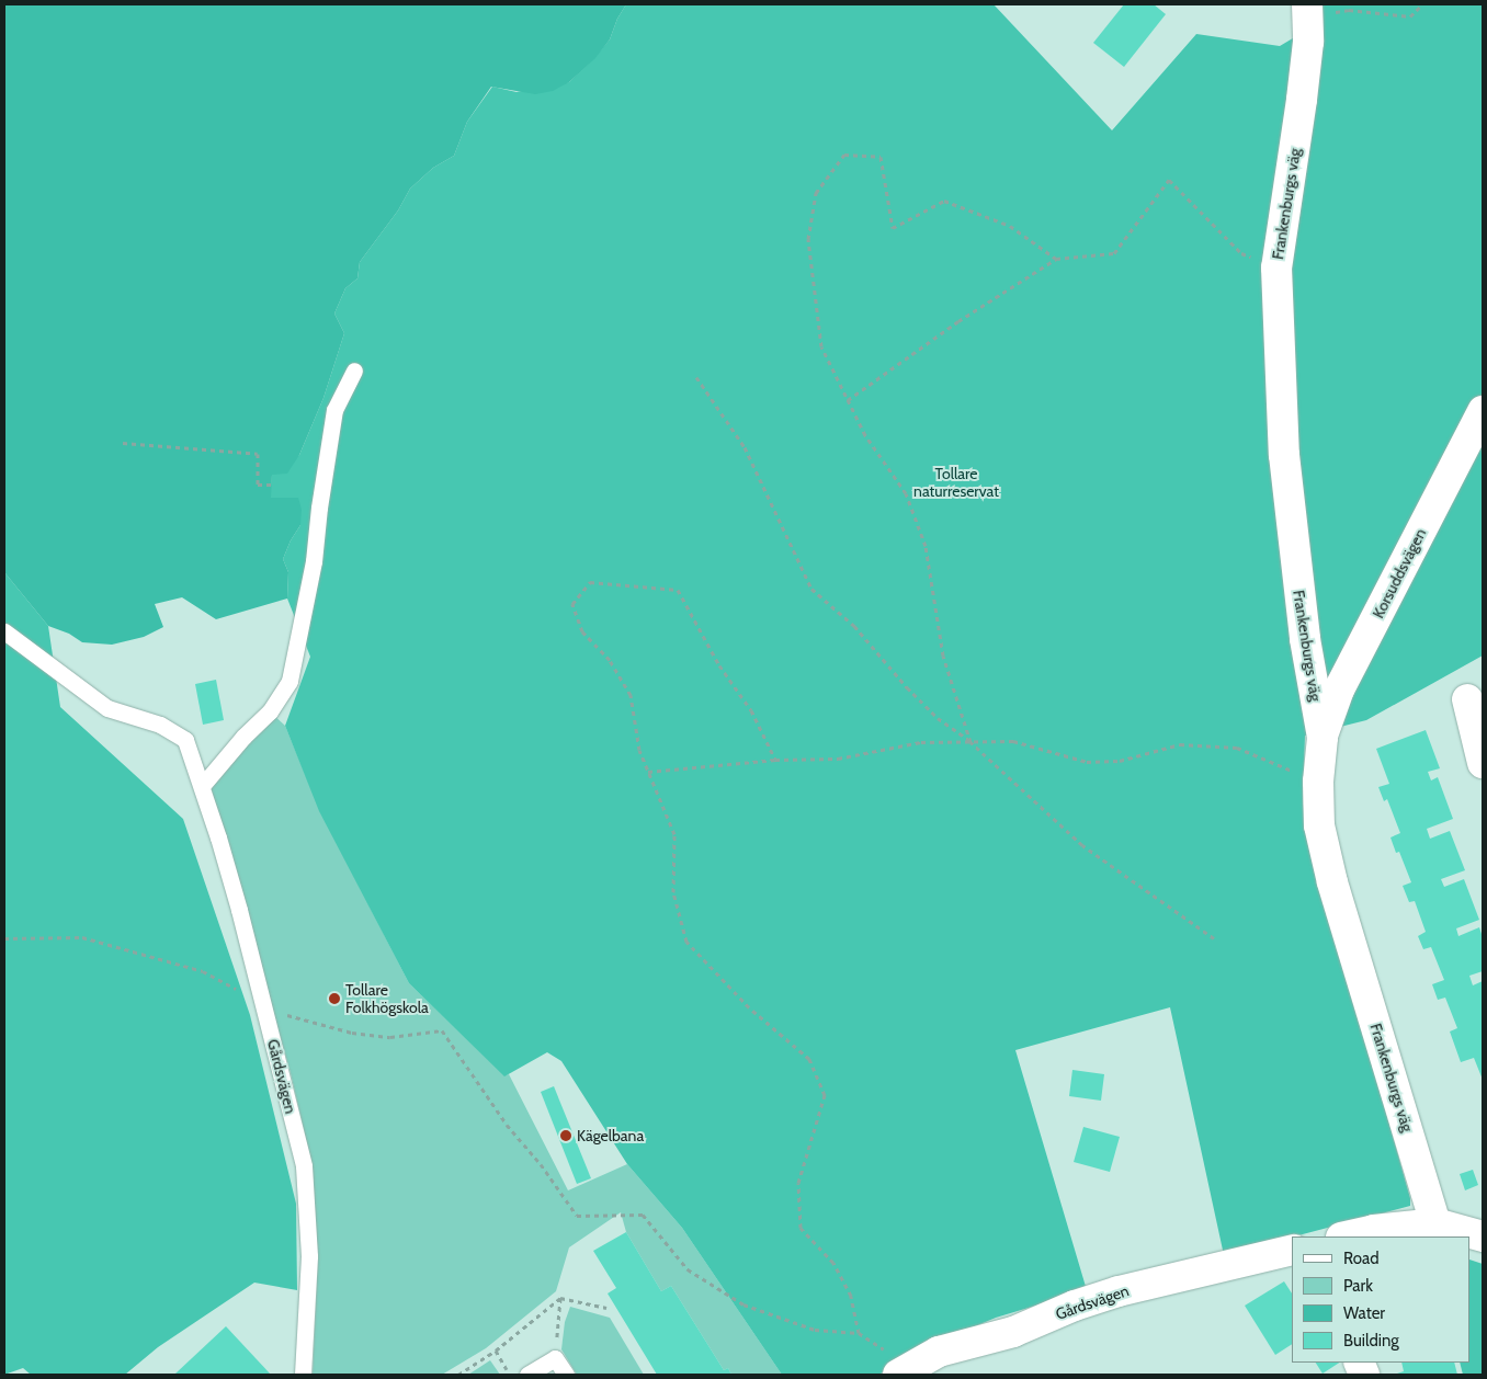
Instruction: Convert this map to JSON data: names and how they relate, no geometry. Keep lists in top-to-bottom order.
{
  "streets": {
    "street": ["Frankenburgs väg", "Korsuddsvägen", "Gårdsvägen"]
  },
  "crossings": [
    ["Frankenburgs väg", "Korsuddsvägen"]
  ],
  "parks": ["Tollare naturreservat"],
  "places": ["Tollare Folkhögskola", "Kägelbana"],
  "legend": [
    "Road",
    "Park",
    "Water",
    "Building"
  ]
}
